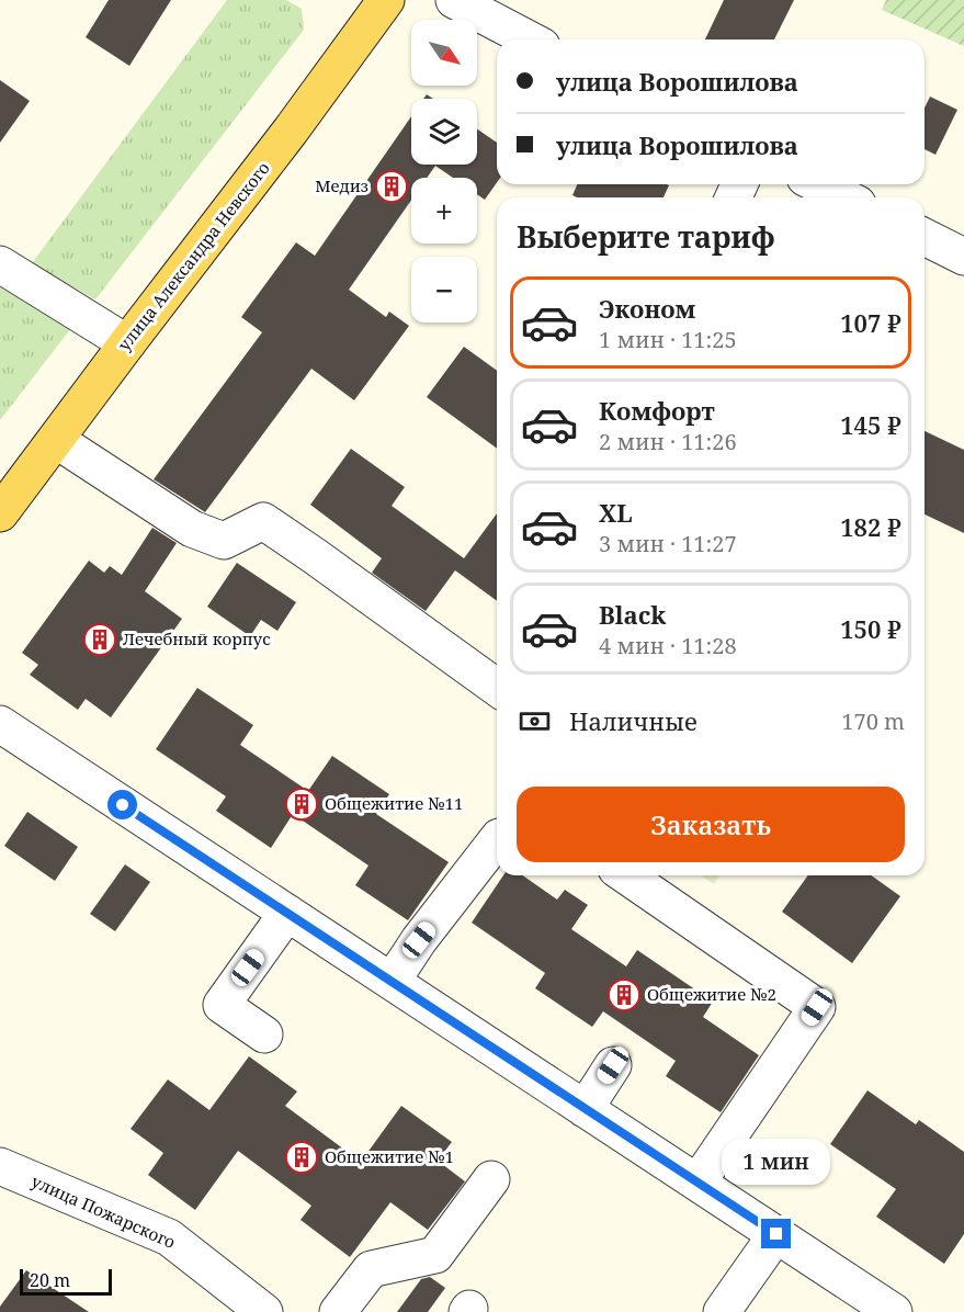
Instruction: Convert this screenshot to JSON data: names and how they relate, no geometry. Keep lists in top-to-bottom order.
{
  "streets": {
    "main road": ["улица Александра Невского"],
    "street": ["улица Пожарского"]
  },
  "places": {
    "building": [
      "Медиз",
      "Лечебный корпус",
      "Общежитие №11",
      "Общежитие №2",
      "Общежитие №1"
    ]
  },
  "scale_bar": "20 m",
  "north": "bottom right",
  "page": {
    "map_buttons": ["+", "−"],
    "banner": ["улица Ворошилова", "улица Ворошилова"],
    "heading": "Выберите тариф",
    "list": [
      {
        "name": "Эконом",
        "note": "1 мин · 11:25",
        "value": "107 ₽"
      },
      {
        "name": "Комфорт",
        "note": "2 мин · 11:26",
        "value": "145 ₽"
      },
      {
        "name": "XL",
        "note": "3 мин · 11:27",
        "value": "182 ₽"
      },
      {
        "name": "Black",
        "note": "4 мин · 11:28",
        "value": "150 ₽"
      }
    ],
    "pay": ["Наличные", "170 m"],
    "buttons": "Заказать",
    "bubble": "1 мин",
    "scale": "20 m"
  }
}
